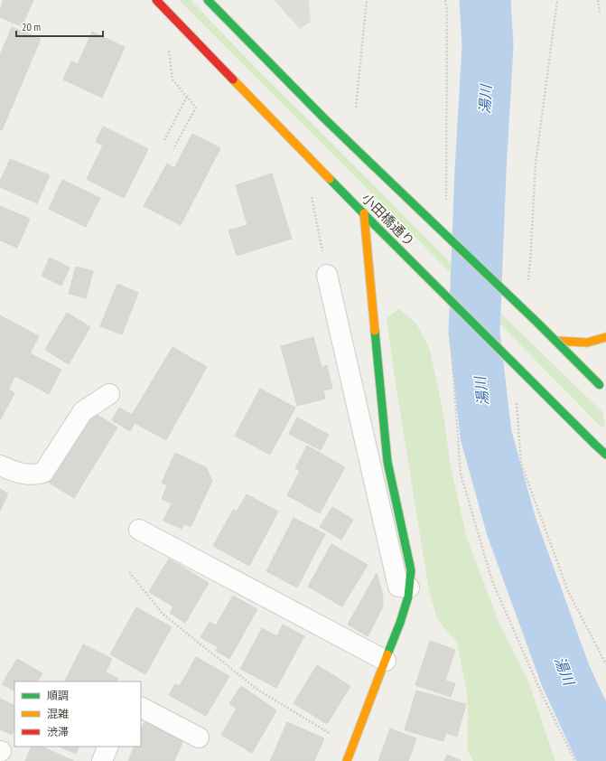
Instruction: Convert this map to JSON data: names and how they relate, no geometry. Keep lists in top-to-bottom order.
{
  "streets": {
    "main road": ["小田橋通り"]
  },
  "water": ["湯川"],
  "legend": ["順調", "混雑", "渋滞"],
  "scale_bar": "20 m"
}
